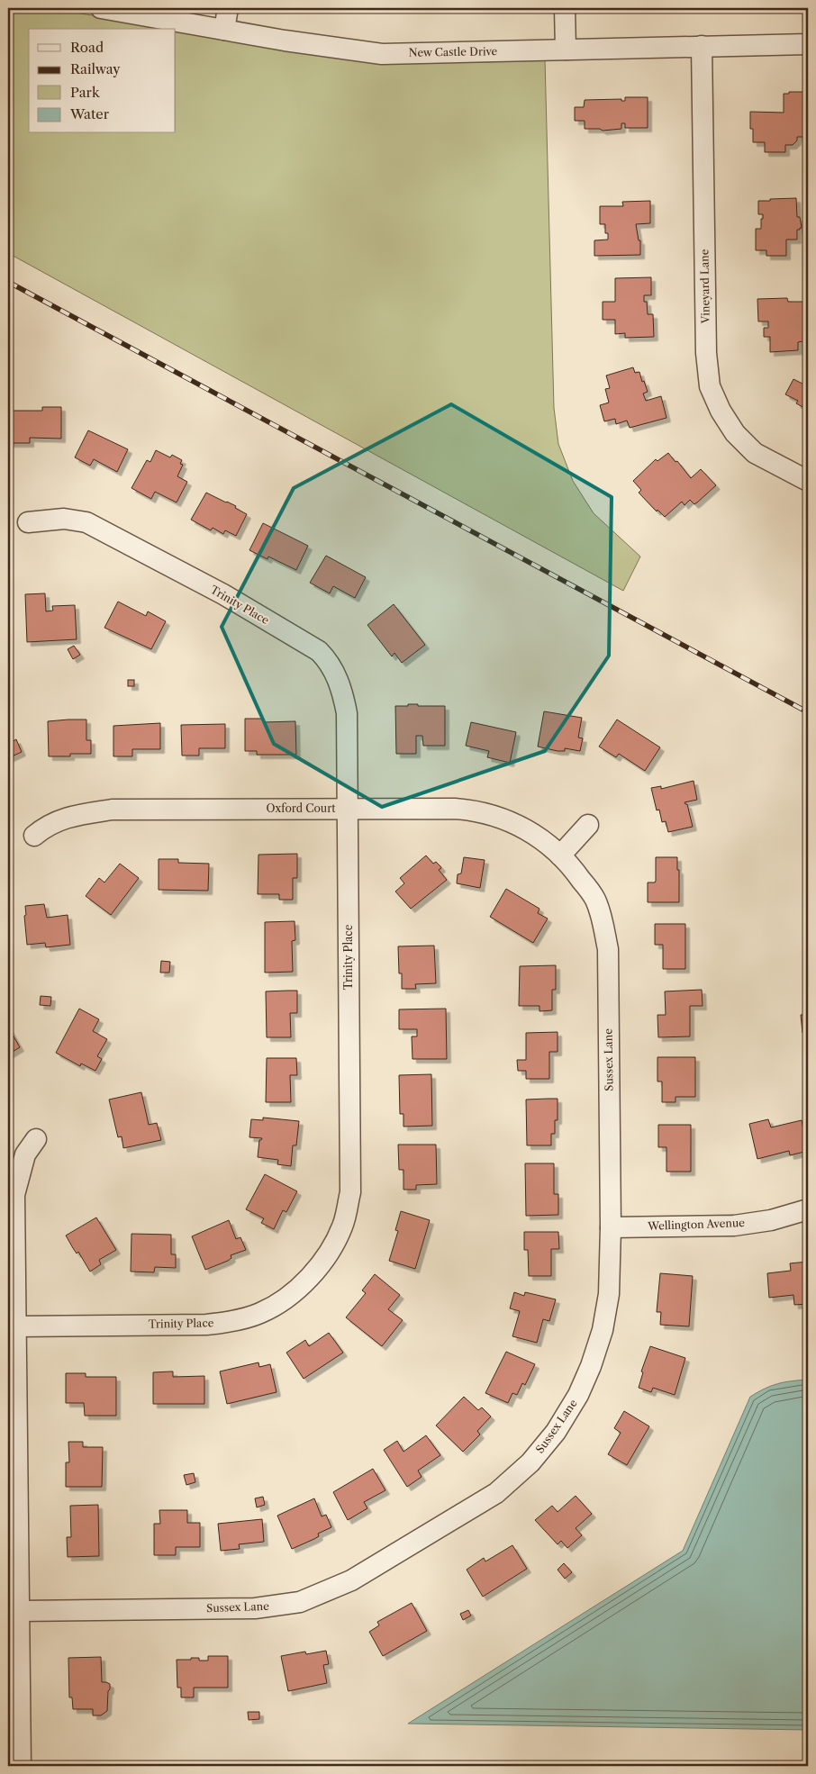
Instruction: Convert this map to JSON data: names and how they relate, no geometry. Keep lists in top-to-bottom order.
{
  "streets": {
    "street": [
      "New Castle Drive",
      "Vineyard Lane",
      "Trinity Place",
      "Oxford Court",
      "Sussex Lane",
      "Wellington Avenue"
    ]
  },
  "crossings": [
    ["New Castle Drive", "Vineyard Lane"],
    ["Trinity Place", "Oxford Court"],
    ["Oxford Court", "Sussex Lane"],
    ["Sussex Lane", "Wellington Avenue"]
  ],
  "legend": [
    "Road",
    "Railway",
    "Park",
    "Water"
  ]
}
